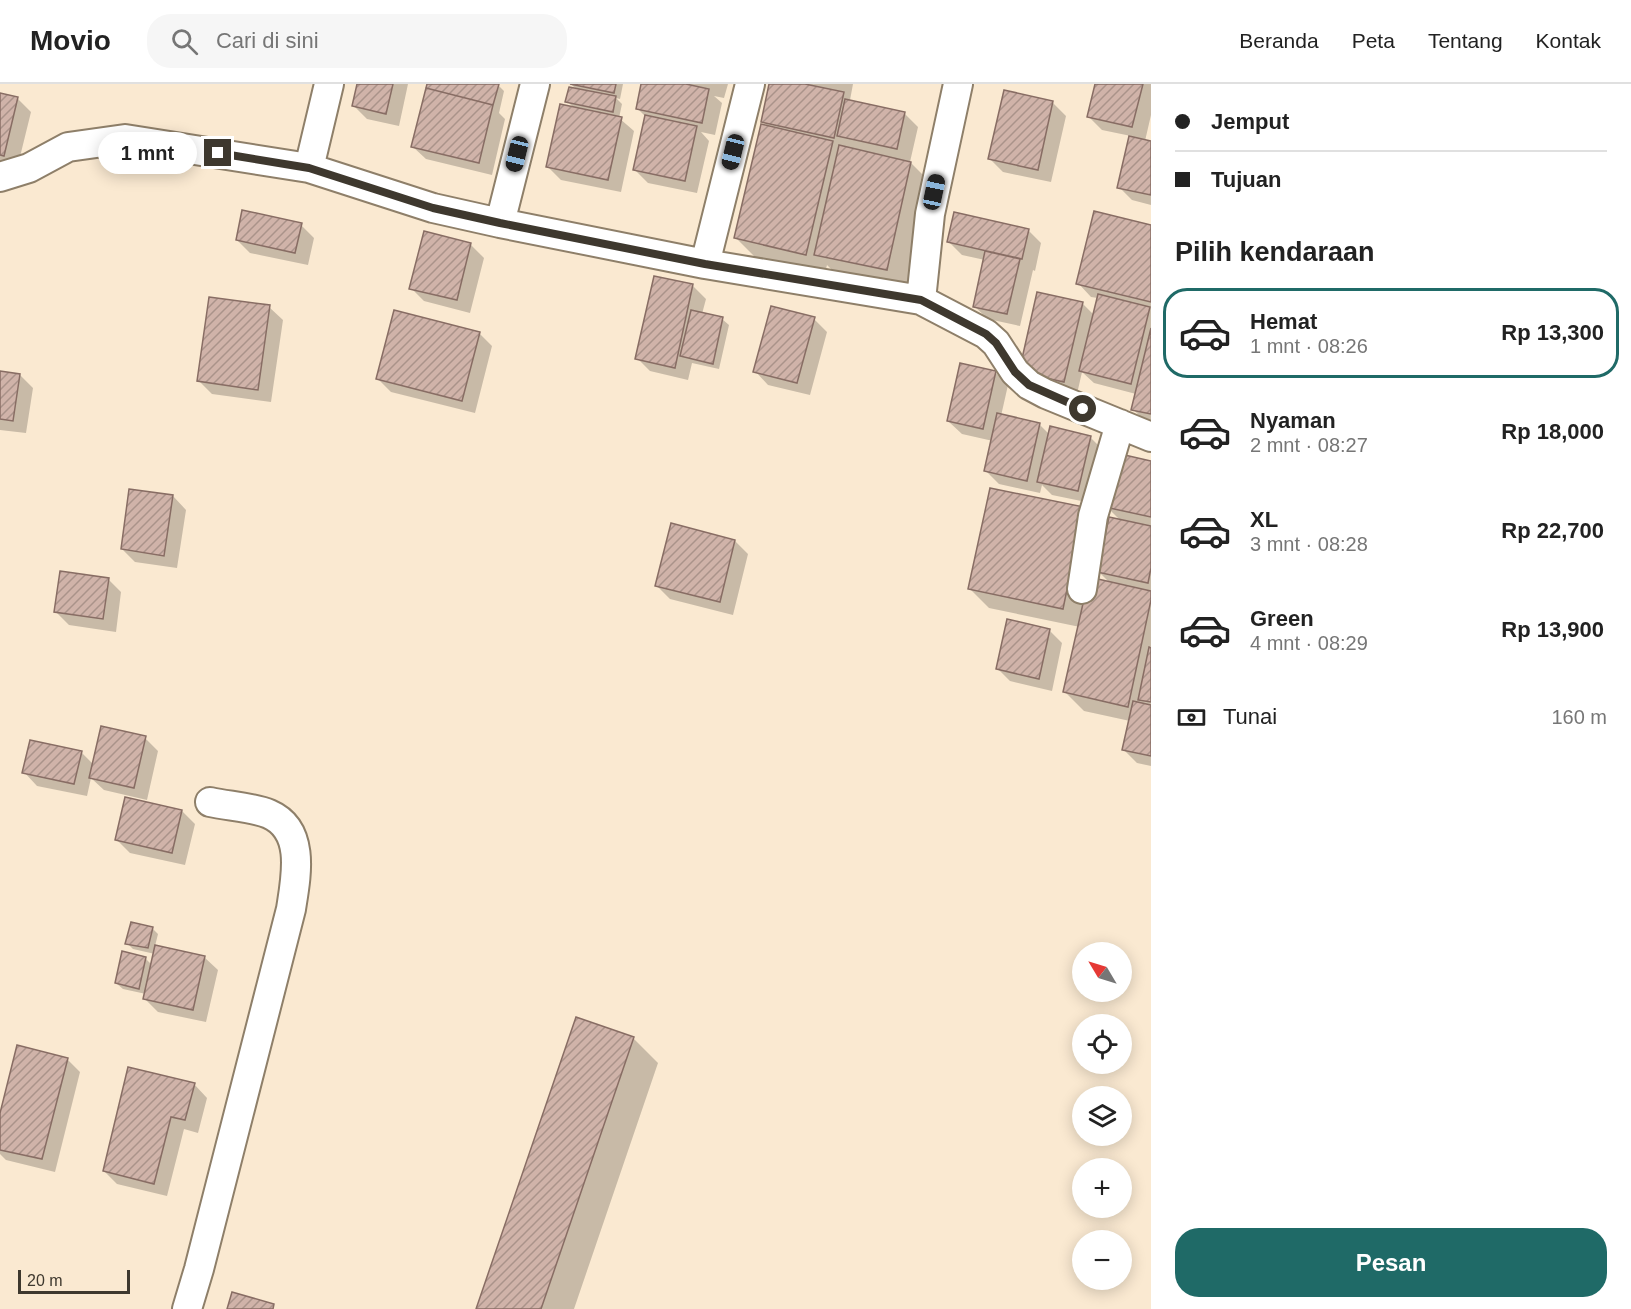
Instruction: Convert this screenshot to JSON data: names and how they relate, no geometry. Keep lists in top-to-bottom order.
{
  "scale_bar": "20 m",
  "north": "top left",
  "page": {
    "header": "Movio",
    "search": "Cari di sini",
    "nav": [
      "Beranda",
      "Peta",
      "Tentang",
      "Kontak"
    ],
    "banner": ["Jemput", "Tujuan"],
    "bubble": "1 mnt",
    "heading": "Pilih kendaraan",
    "list": [
      {
        "name": "Hemat",
        "note": "1 mnt · 08:26",
        "value": "Rp 13,300"
      },
      {
        "name": "Nyaman",
        "note": "2 mnt · 08:27",
        "value": "Rp 18,000"
      },
      {
        "name": "XL",
        "note": "3 mnt · 08:28",
        "value": "Rp 22,700"
      },
      {
        "name": "Green",
        "note": "4 mnt · 08:29",
        "value": "Rp 13,900"
      }
    ],
    "pay": ["Tunai", "160 m"],
    "map_buttons": ["+", "−"],
    "buttons": "Pesan",
    "scale": "20 m"
  }
}
